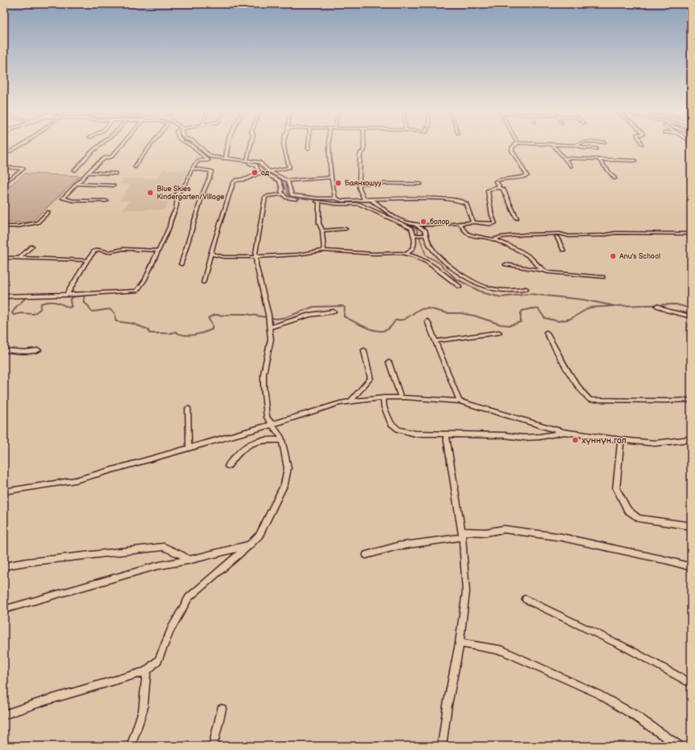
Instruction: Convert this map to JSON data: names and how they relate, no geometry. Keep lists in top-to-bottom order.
{
  "places": [
    "од",
    "Баянхошуу",
    "Blue Skies Kindergarten/Village",
    "болор",
    "Anu's School",
    "хүннүн гол"
  ]
}
